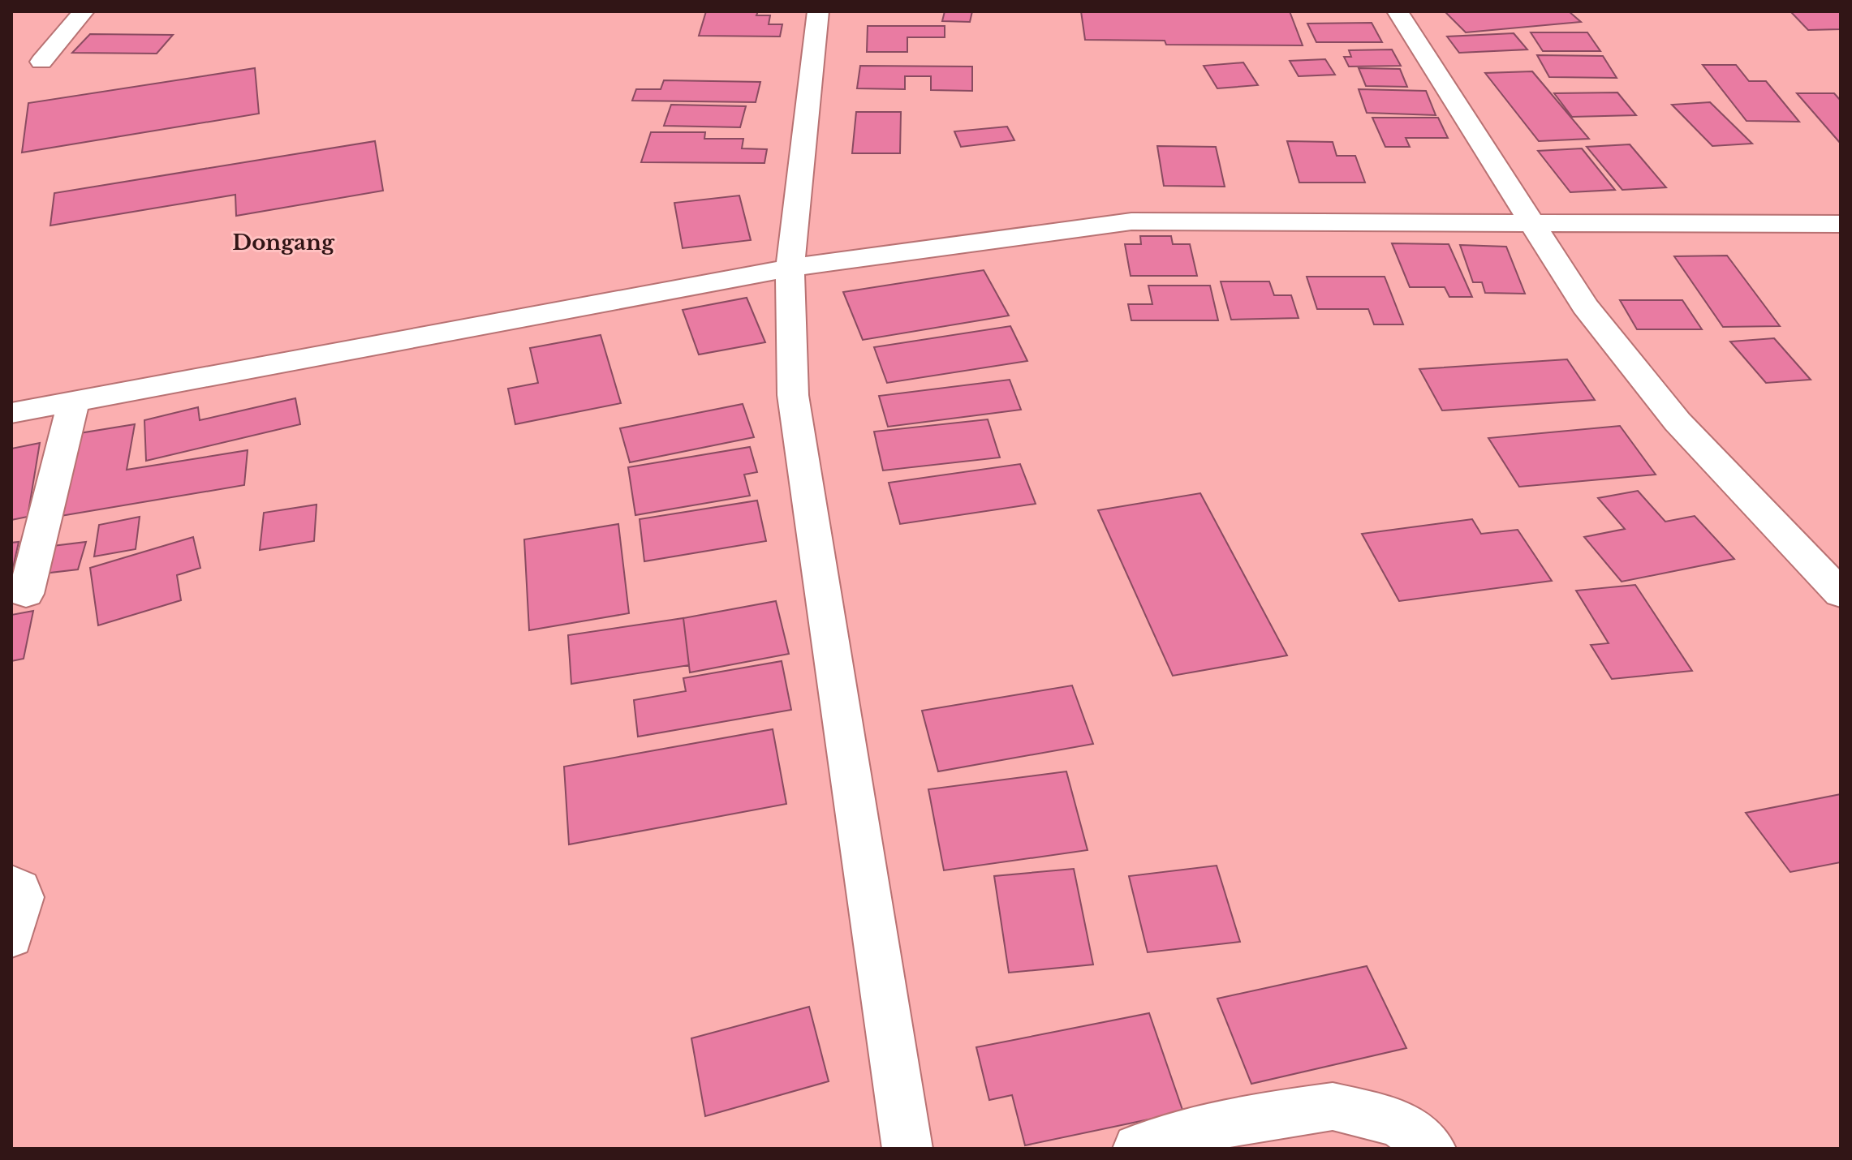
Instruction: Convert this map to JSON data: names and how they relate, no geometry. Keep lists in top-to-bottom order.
{
  "districts": ["Dongang"]
}
